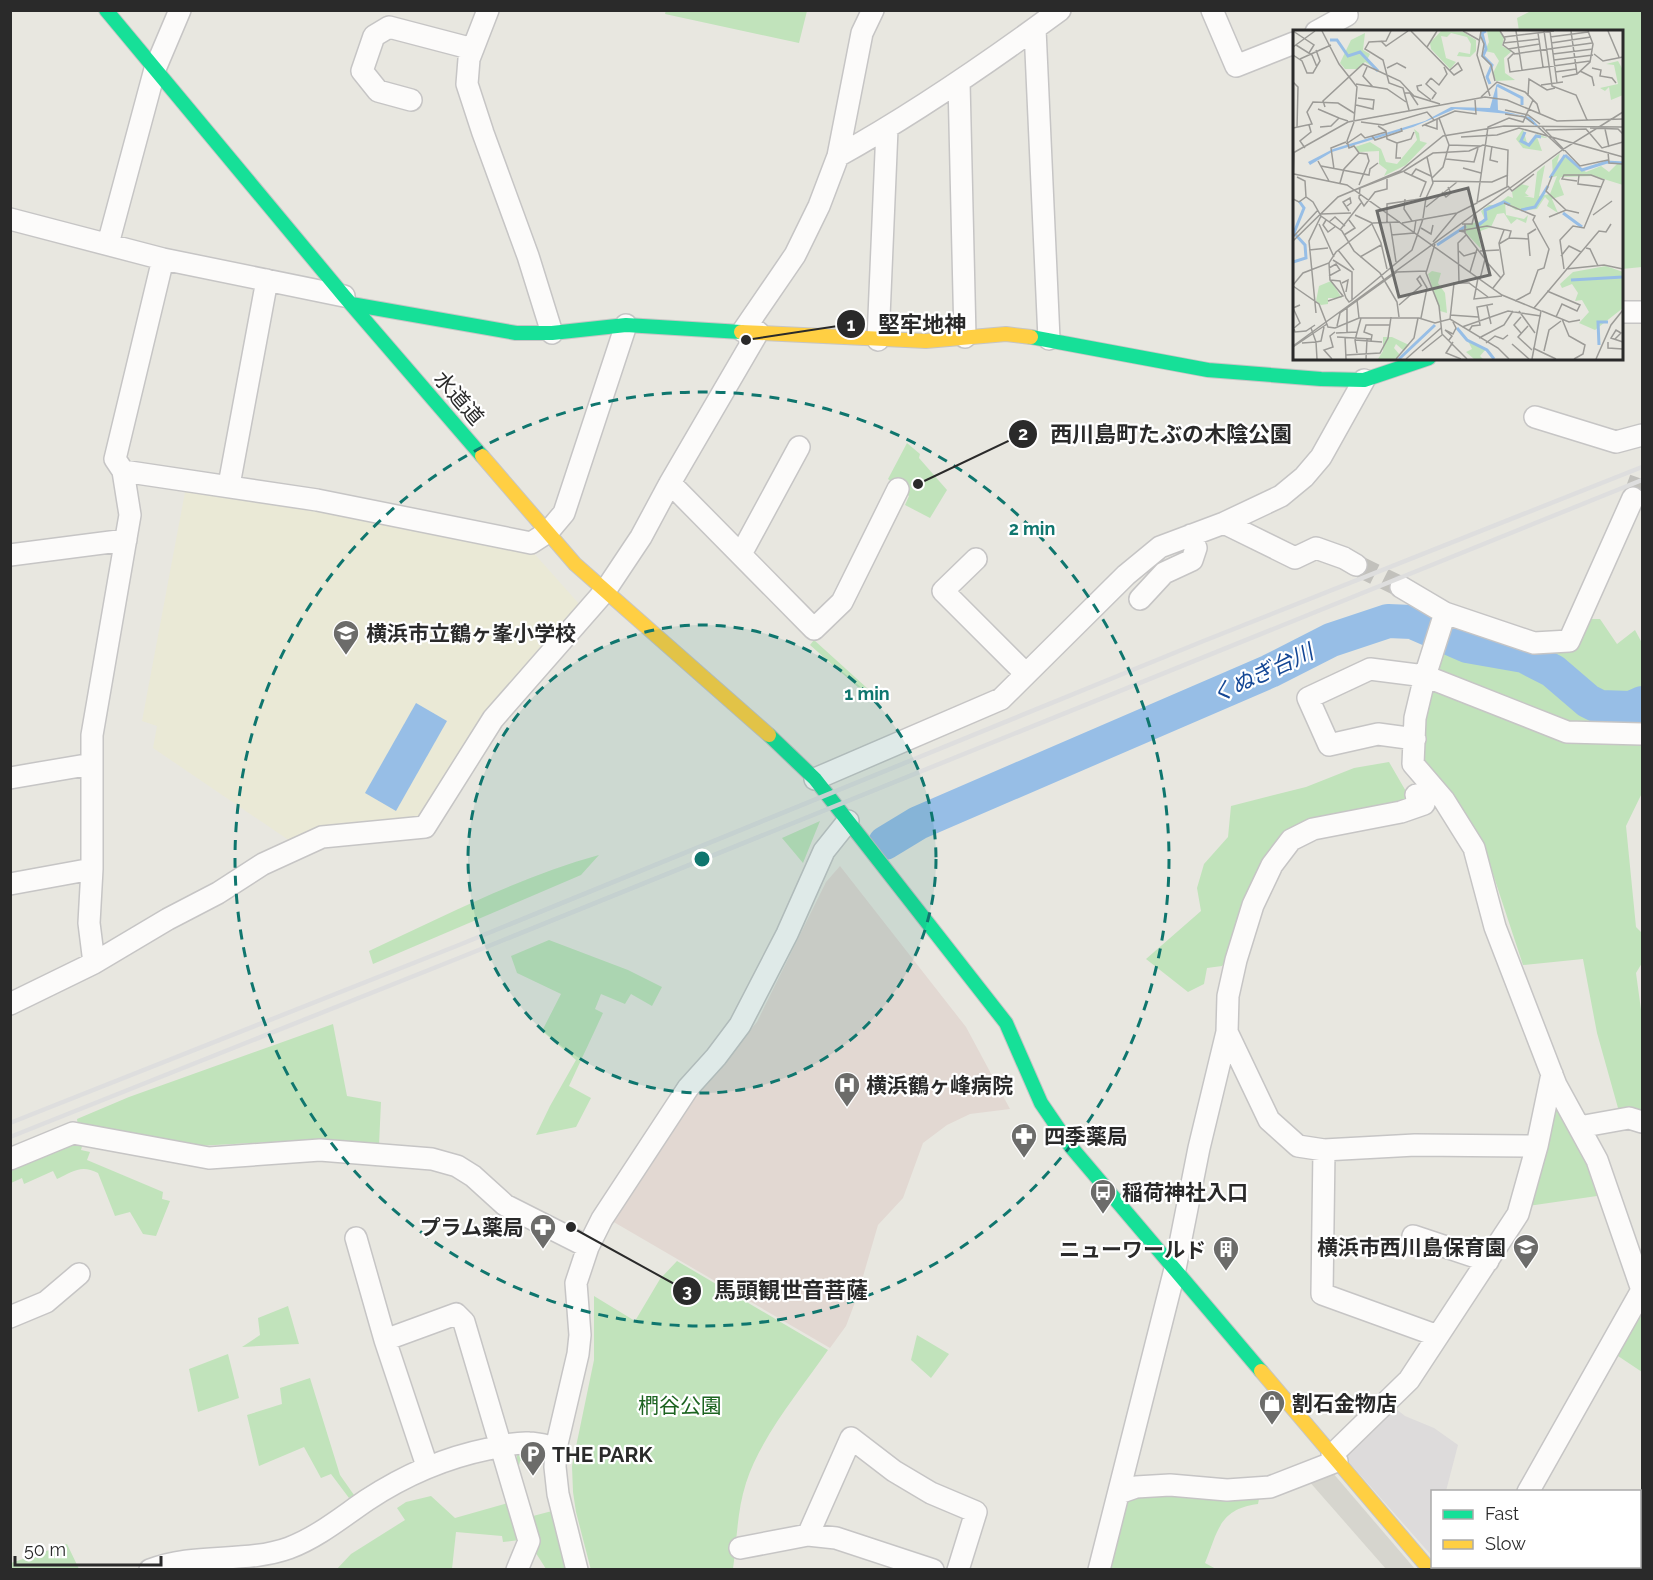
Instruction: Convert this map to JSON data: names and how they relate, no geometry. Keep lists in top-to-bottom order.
{
  "streets": {
    "street": ["水道道"]
  },
  "water": ["くぬぎ台川"],
  "parks": ["椚谷公園"],
  "places": {
    "other": ["堅牢地神", "西川島町たぶの木陰公園", "馬頭観世音菩薩"],
    "school or university": ["横浜市立鶴ヶ峯小学校", "横浜市西川島保育園"],
    "hospital": ["横浜鶴ヶ峰病院"],
    "pharmacy": ["四季薬局", "プラム薬局"],
    "bus stop": ["稲荷神社入口"],
    "building": ["ニューワールド"],
    "shop": ["割石金物店"],
    "parking": ["THE PARK"]
  },
  "legend": ["Fast", "Slow"],
  "scale_bar": "50 m",
  "rings": ["2 min", "1 min"]
}
